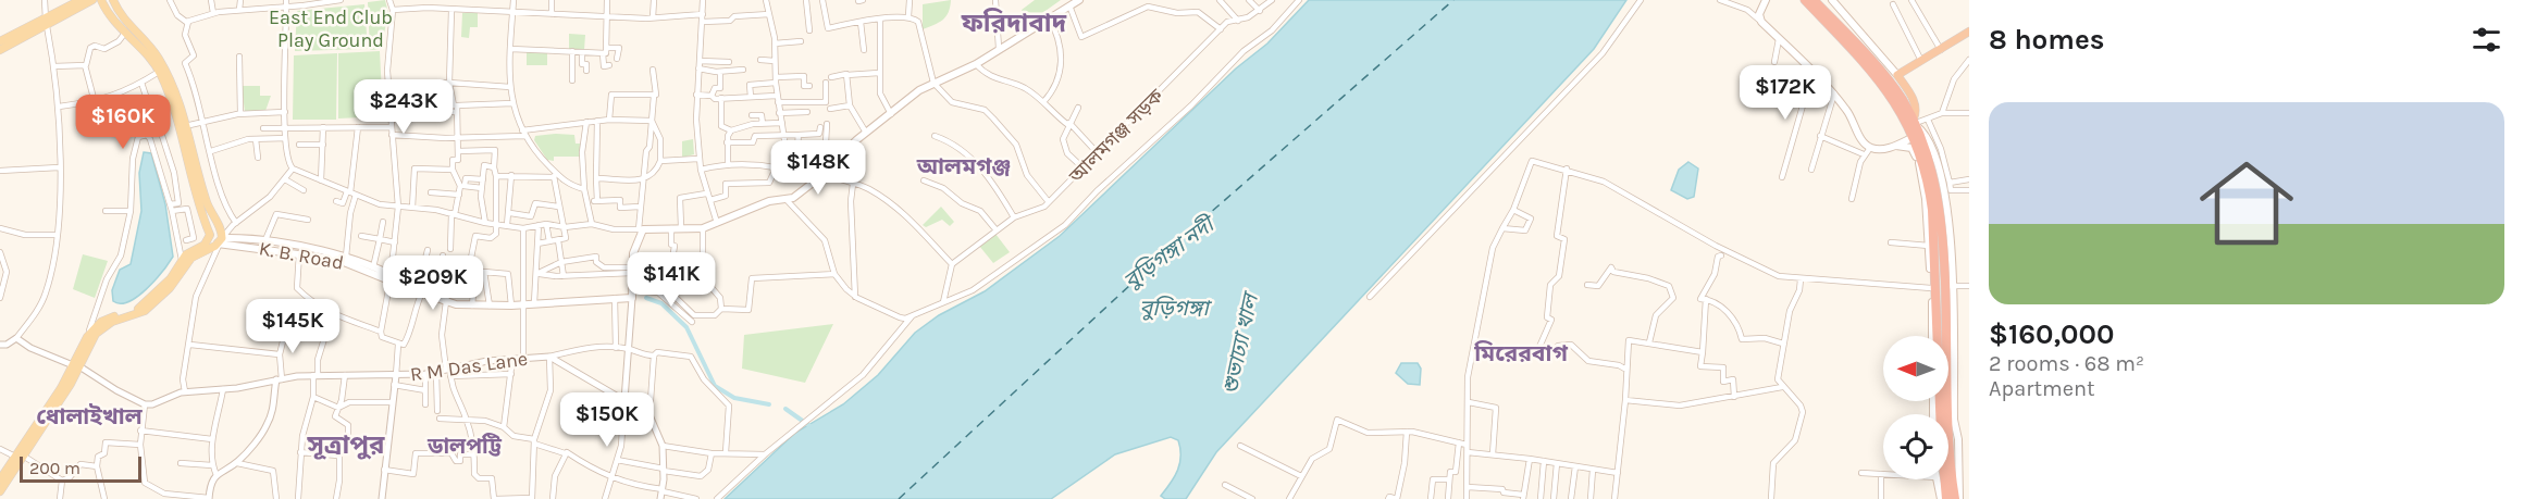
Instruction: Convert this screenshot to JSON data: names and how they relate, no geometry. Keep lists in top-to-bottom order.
{
  "streets": {
    "main road": ["K. B. Road"],
    "street": ["আলমগঞ্জ সড়ক", "R M Das Lane"]
  },
  "districts": [
    "ফরিদাবাদ",
    "আলমগঞ্জ",
    "মিরেরবাগ",
    "ধোলাইখাল",
    "সূত্রাপুর",
    "ডালপট্টি"
  ],
  "water": ["বুড়িগঙ্গা নদী", "বুড়িগঙ্গা", "শুভাঢ্যা খাল"],
  "parks": ["East End Club Play Ground"],
  "scale_bar": "200 m",
  "north": "left",
  "page": {
    "heading": "8 homes",
    "price": [
      "$172K",
      "$243K",
      "$160K",
      "$148K",
      "$141K",
      "$209K",
      "$145K",
      "$150K"
    ],
    "list": [
      {
        "name": "$160,000",
        "note": "2 rooms · 68 m² · Apartment"
      }
    ],
    "scale": "200 m"
  }
}
